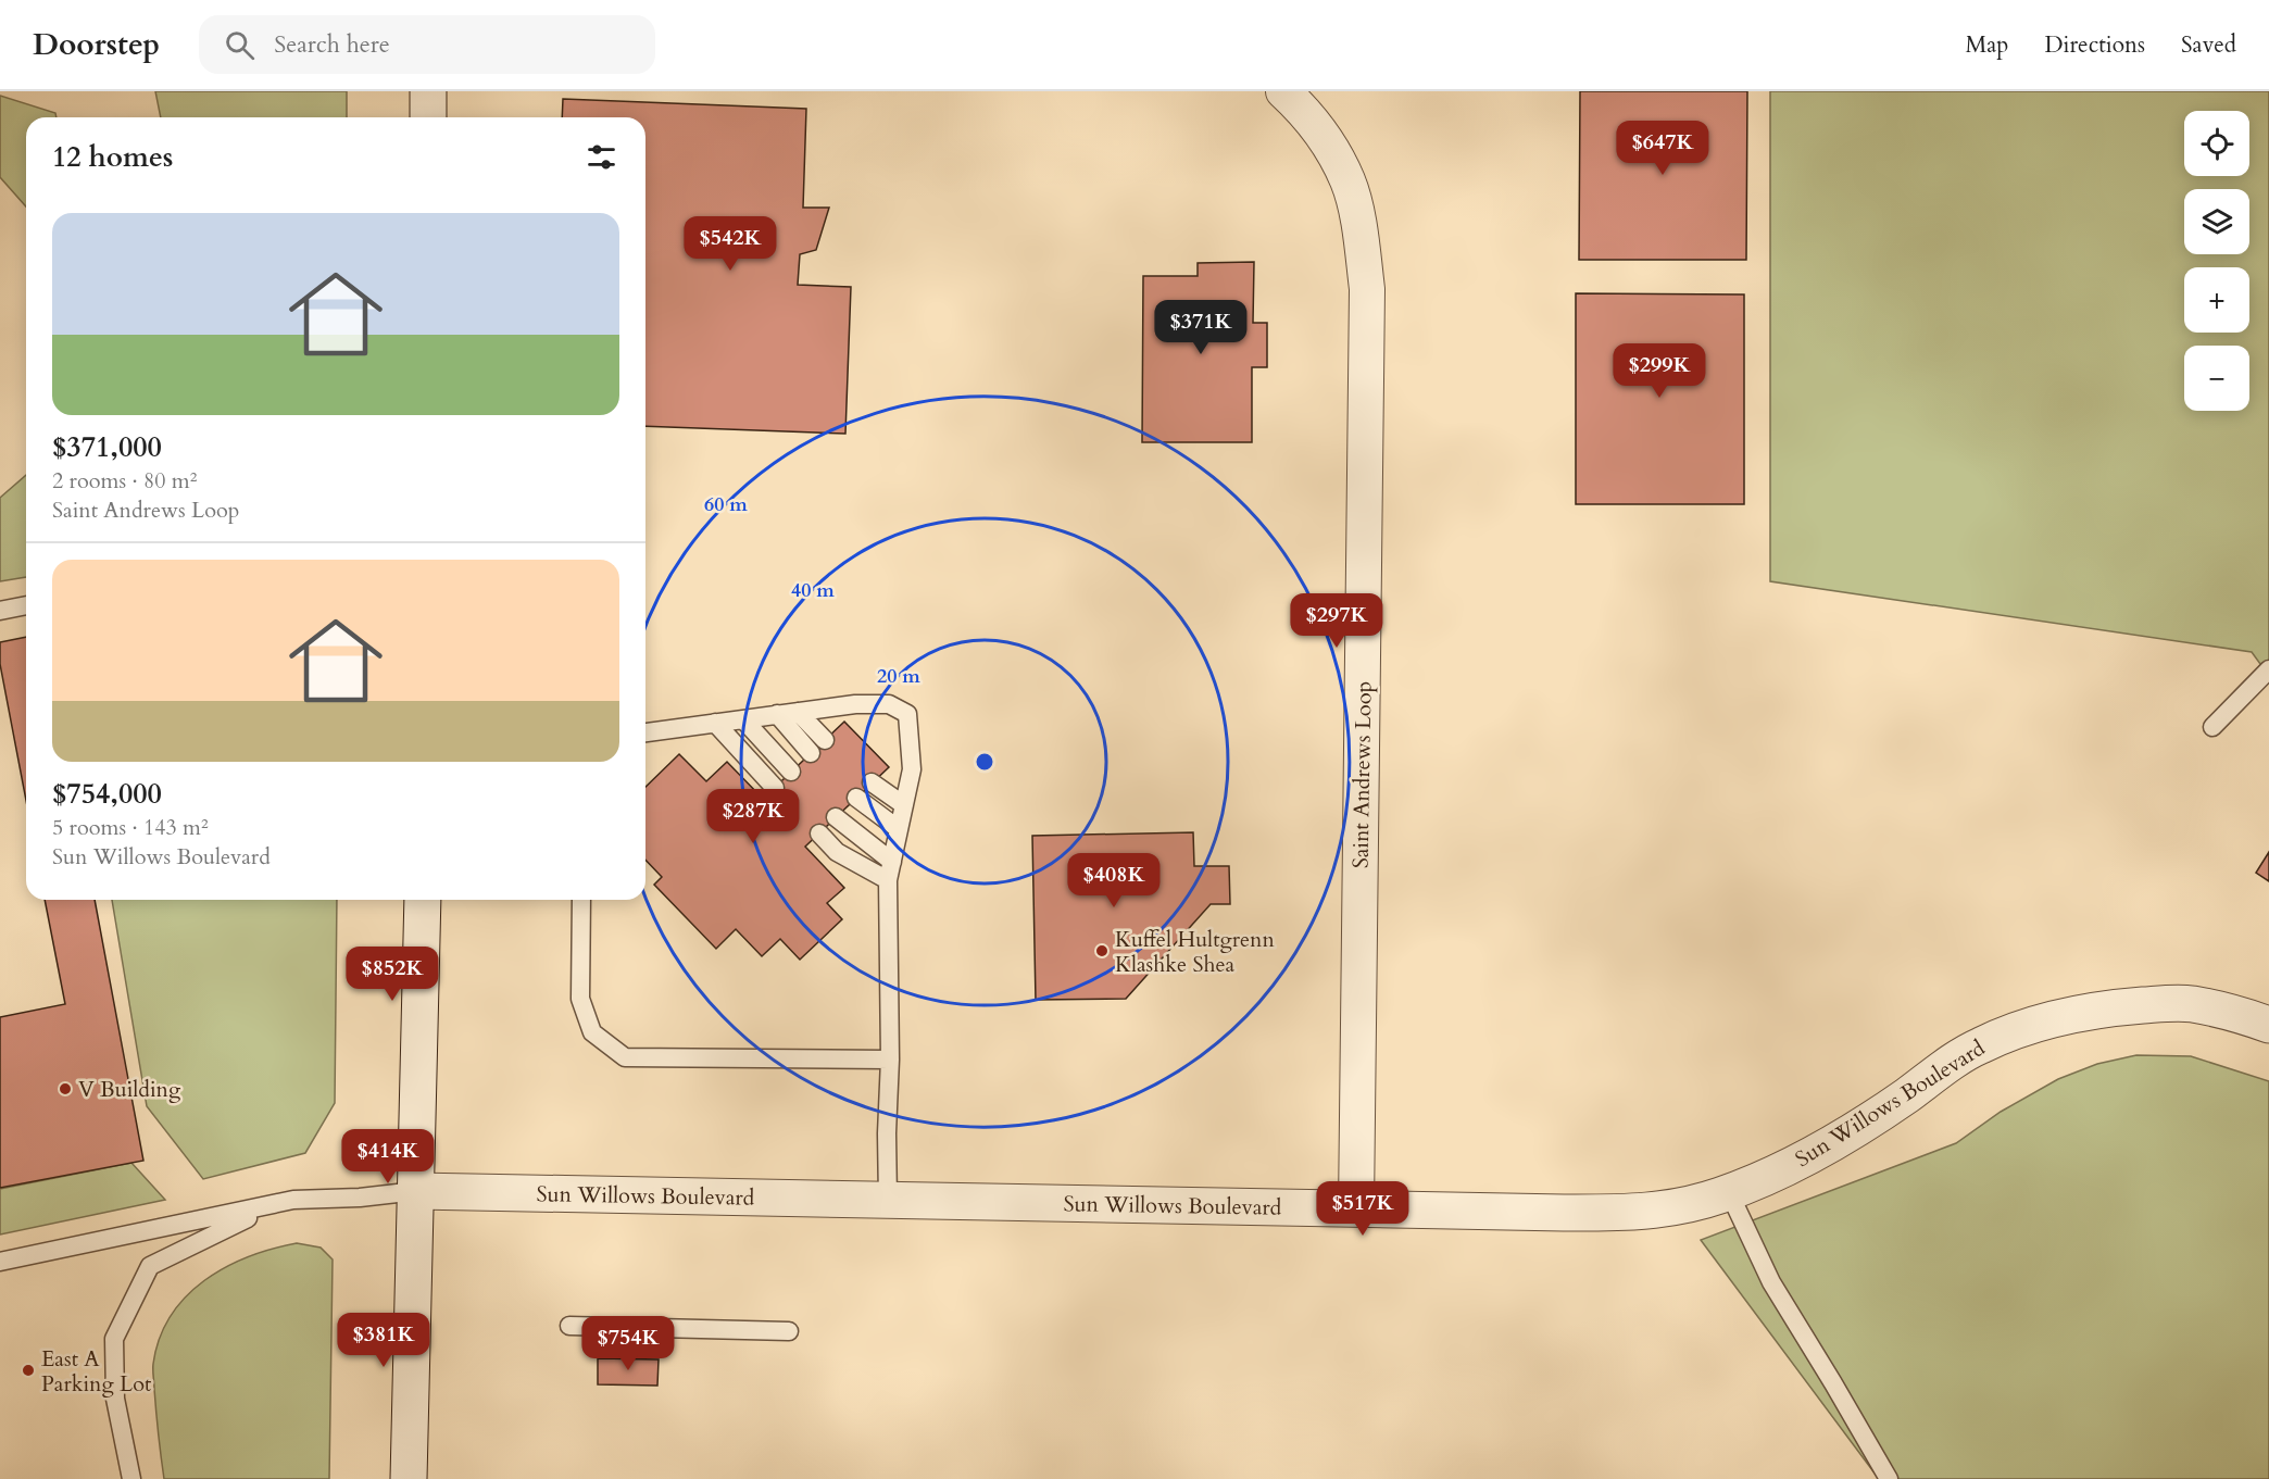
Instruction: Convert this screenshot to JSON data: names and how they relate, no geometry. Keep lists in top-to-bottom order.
{
  "streets": {
    "street": ["Saint Andrews Loop", "Sun Willows Boulevard"]
  },
  "crossings": [
    ["Saint Andrews Loop", "Sun Willows Boulevard"]
  ],
  "places": ["Kuffel Hultgrenn Klashke Shea", "V Building", "East A Parking Lot"],
  "page": {
    "header": "Doorstep",
    "search": "Search here",
    "nav": ["Map", "Directions", "Saved"],
    "map_buttons": ["+", "−"],
    "heading": "12 homes",
    "price": [
      "$647K",
      "$542K",
      "$371K",
      "$299K",
      "$297K",
      "$287K",
      "$408K",
      "$852K",
      "$414K",
      "$517K",
      "$381K",
      "$754K"
    ],
    "list": [
      {
        "name": "$371,000",
        "note": "2 rooms · 80 m² · Saint Andrews Loop"
      },
      {
        "name": "$754,000",
        "note": "5 rooms · 143 m² · Sun Willows Boulevard"
      }
    ]
  },
  "rings": ["60 m", "40 m", "20 m"]
}
